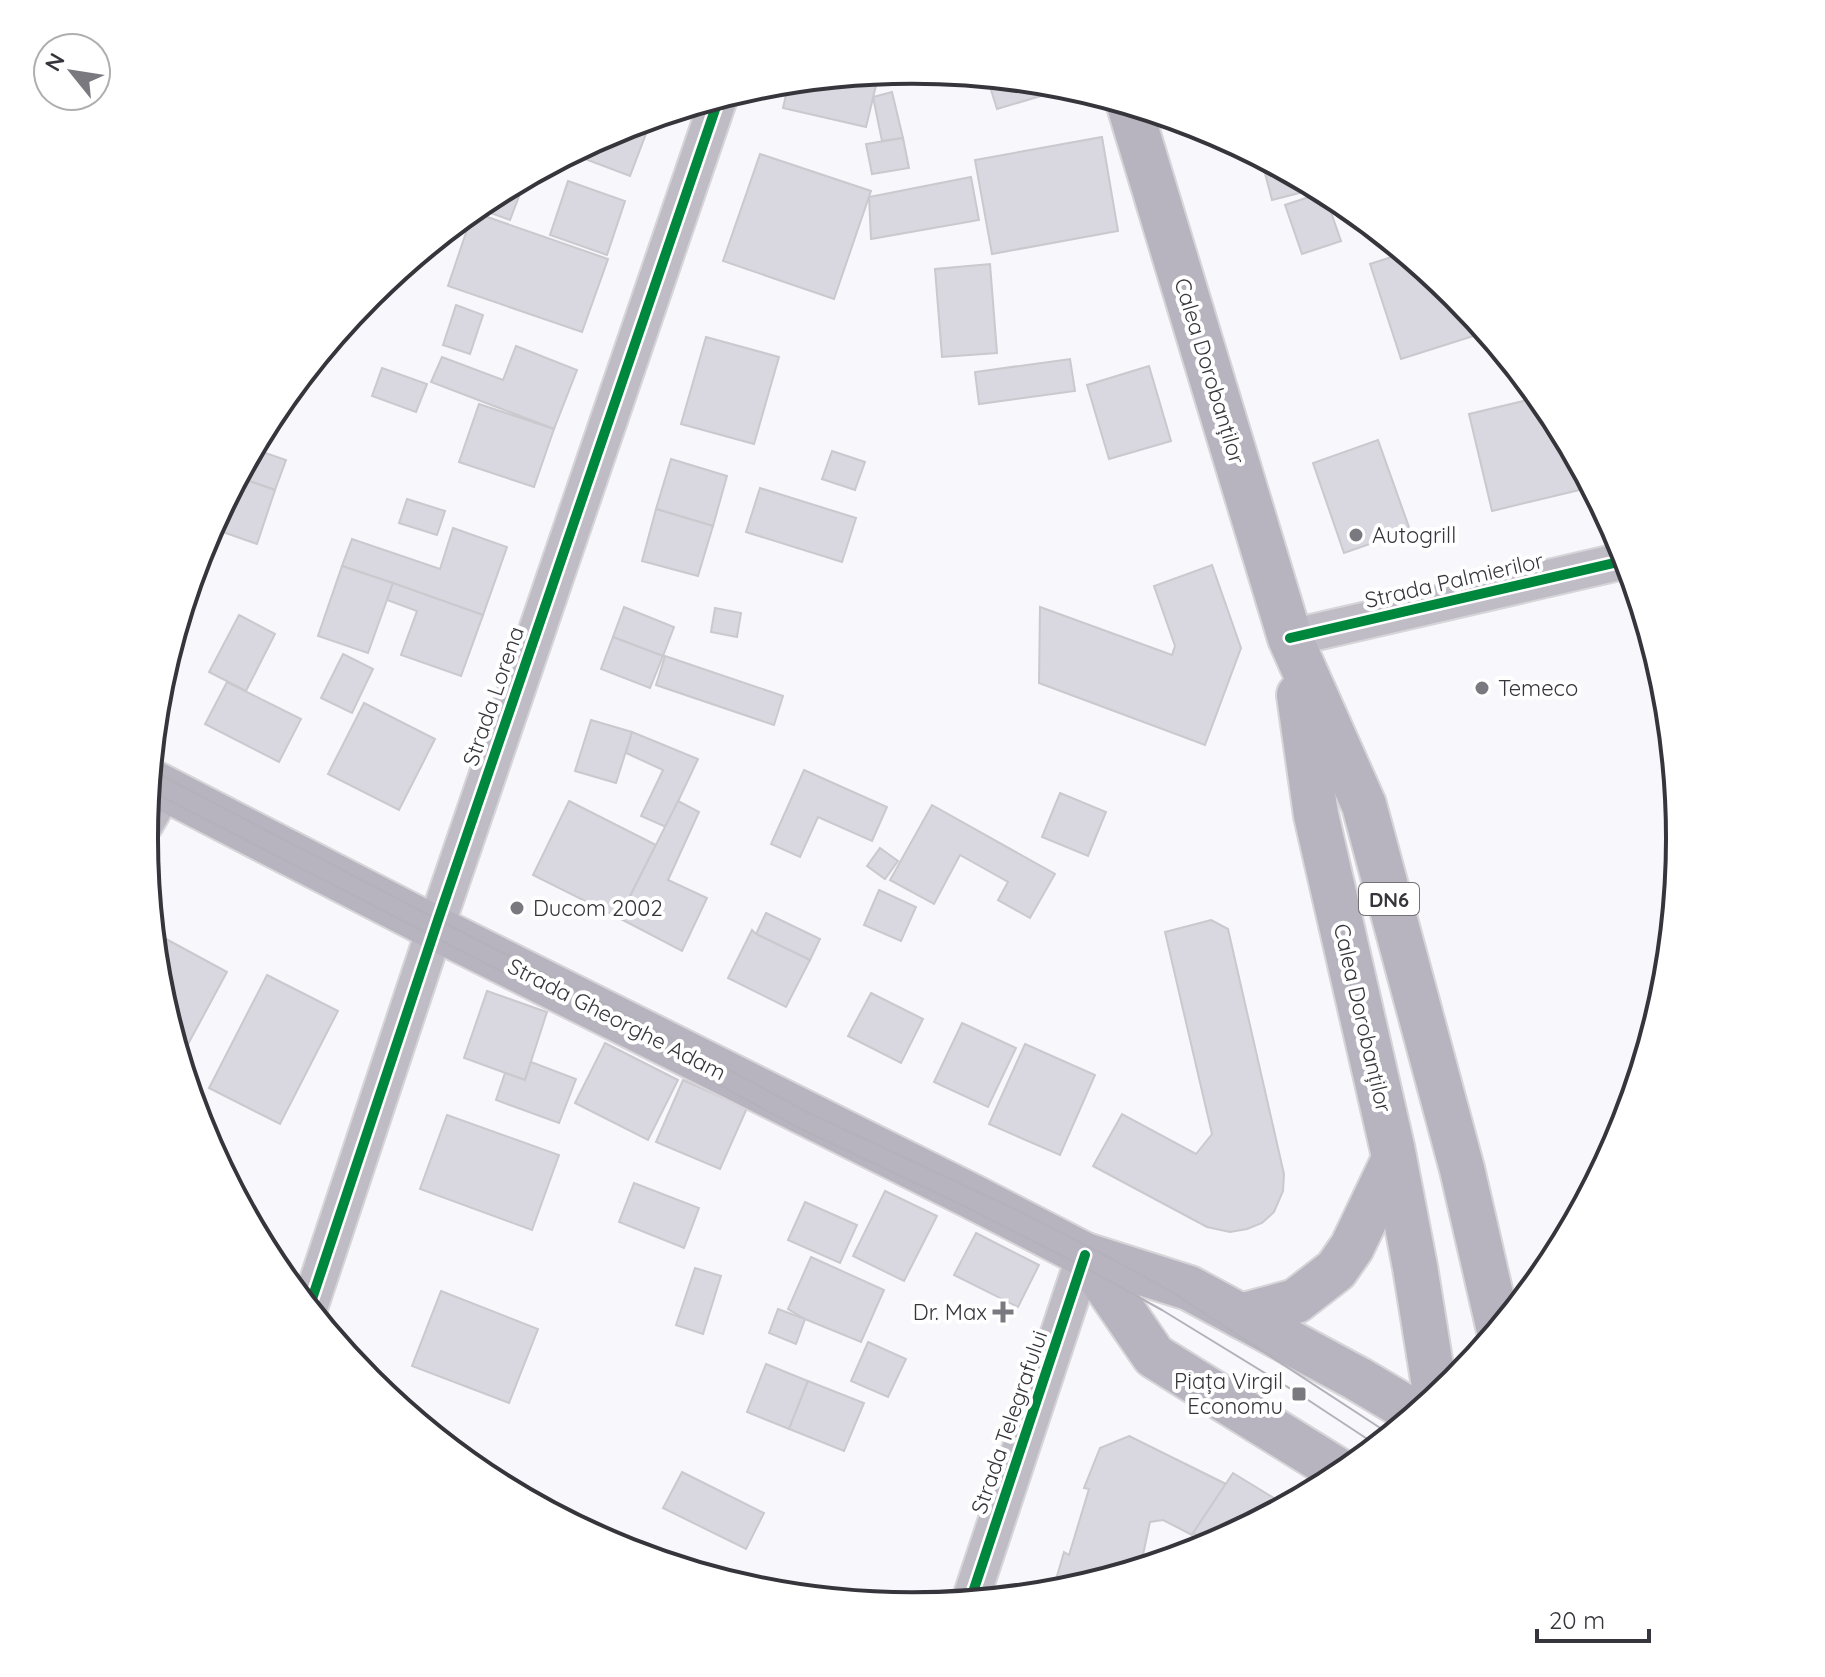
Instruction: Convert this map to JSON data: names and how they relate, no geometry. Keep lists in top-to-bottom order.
{
  "streets": {
    "main road": ["Calea Dorobanților", "DN6", "Strada Gheorghe Adam"],
    "street": ["Strada Palmierilor", "Strada Lorena", "Strada Telegrafului"]
  },
  "crossings": [
    ["Calea Dorobanților", "Strada Palmierilor"],
    ["Strada Lorena", "Strada Gheorghe Adam"],
    ["Strada Gheorghe Adam", "Strada Telegrafului"]
  ],
  "places": {
    "other": ["Autogrill", "Temeco", "Ducom 2002"],
    "health": ["Dr. Max"],
    "transit": ["Piața Virgil Economu"]
  },
  "scale_bar": "20 m",
  "north": "top left"
}
